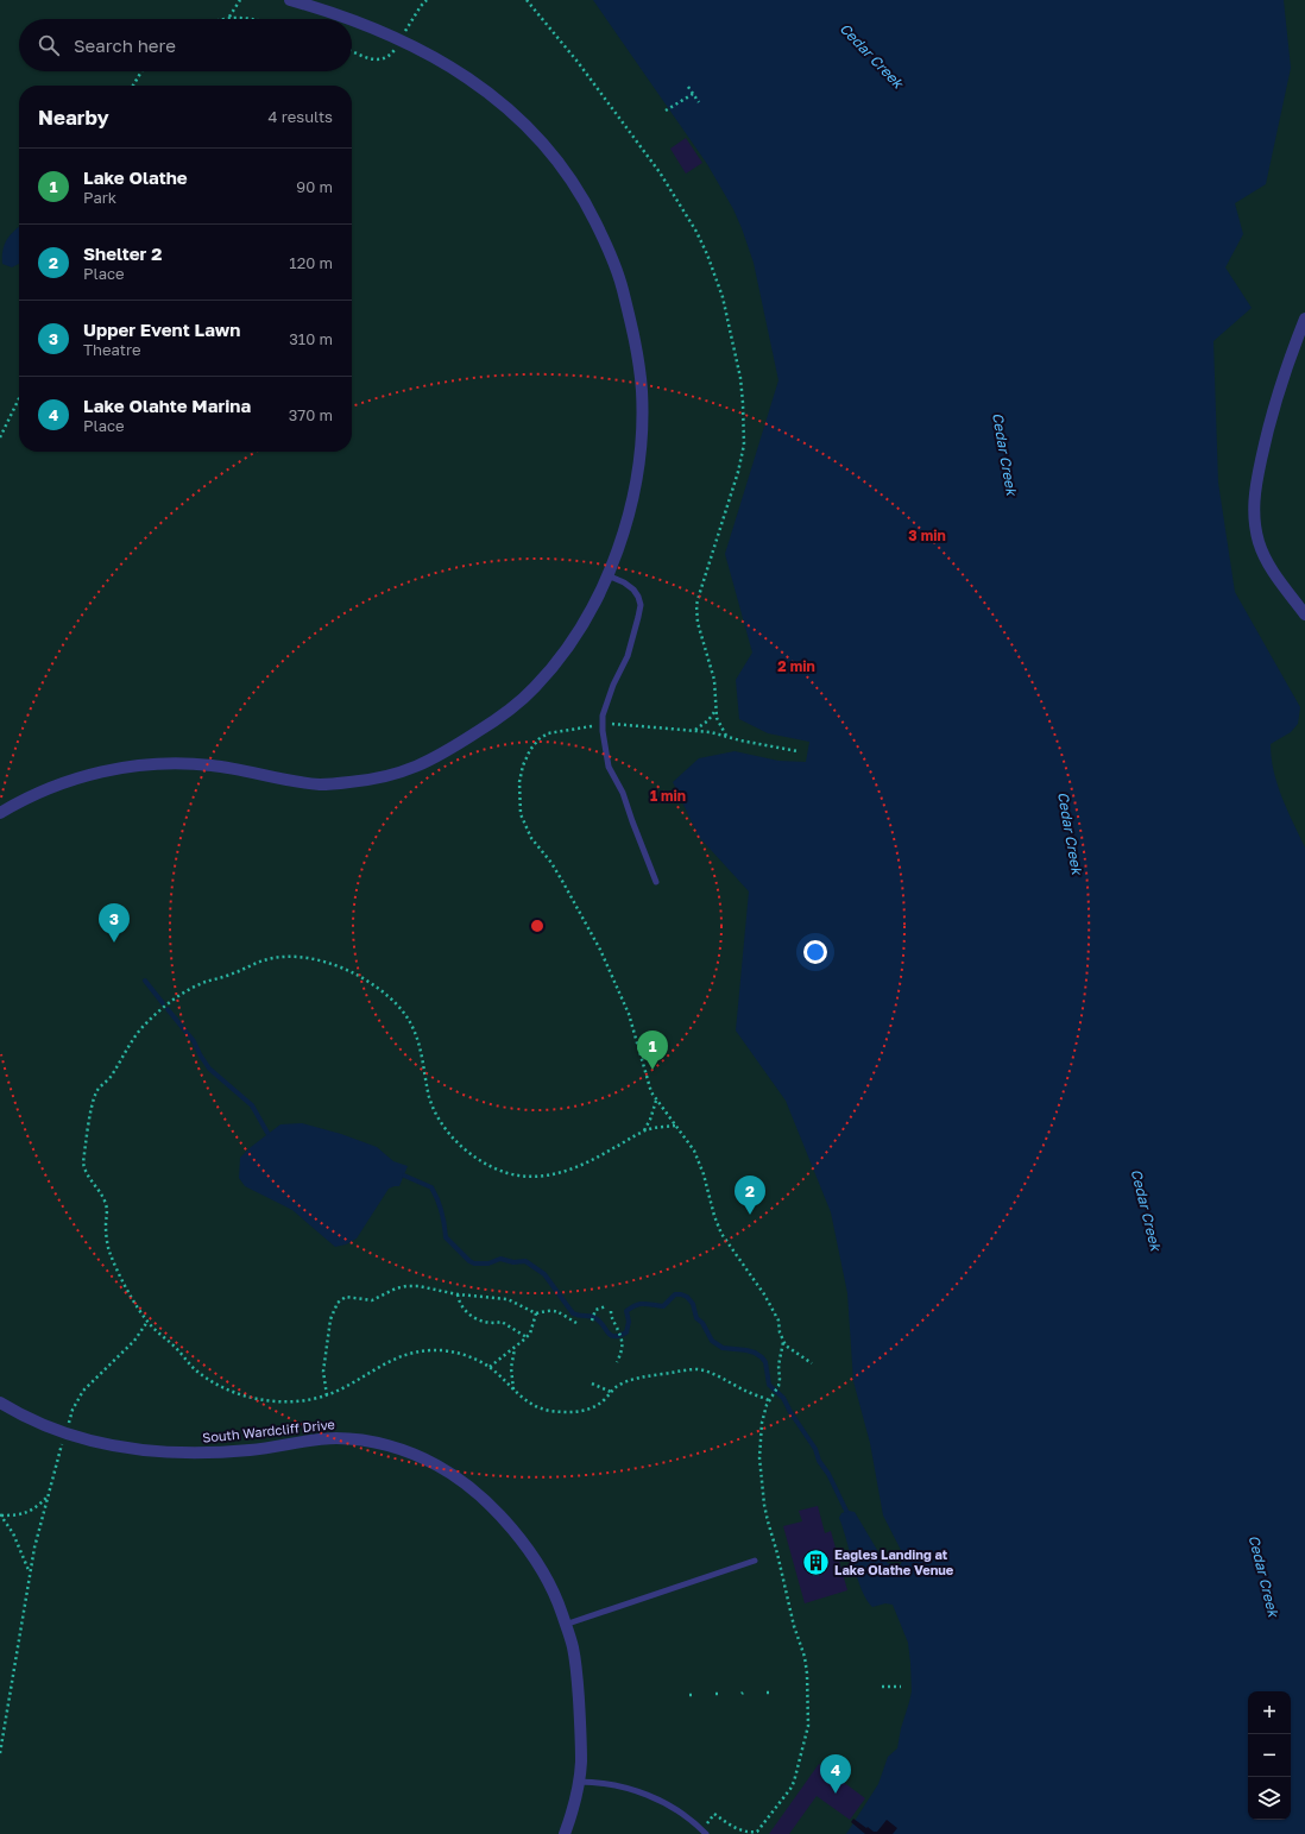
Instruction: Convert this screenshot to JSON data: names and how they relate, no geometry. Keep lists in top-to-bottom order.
{
  "streets": {
    "street": ["South Wardcliff Drive"]
  },
  "water": ["Cedar Creek"],
  "places": {
    "building": ["Eagles Landing at Lake Olathe Venue"]
  },
  "page": {
    "search": "Search here",
    "heading": ["Nearby", "4 results"],
    "list": [
      {
        "mark": "1",
        "name": "Lake Olathe",
        "note": "Park",
        "value": "90 m"
      },
      {
        "mark": "2",
        "name": "Shelter 2",
        "note": "Place",
        "value": "120 m"
      },
      {
        "mark": "3",
        "name": "Upper Event Lawn",
        "note": "Theatre",
        "value": "310 m"
      },
      {
        "mark": "4",
        "name": "Lake Olahte Marina",
        "note": "Place",
        "value": "370 m"
      }
    ],
    "pins": [
      "3",
      "1",
      "2",
      "4"
    ],
    "map_buttons": ["+", "−"]
  },
  "rings": ["3 min", "2 min", "1 min"]
}
